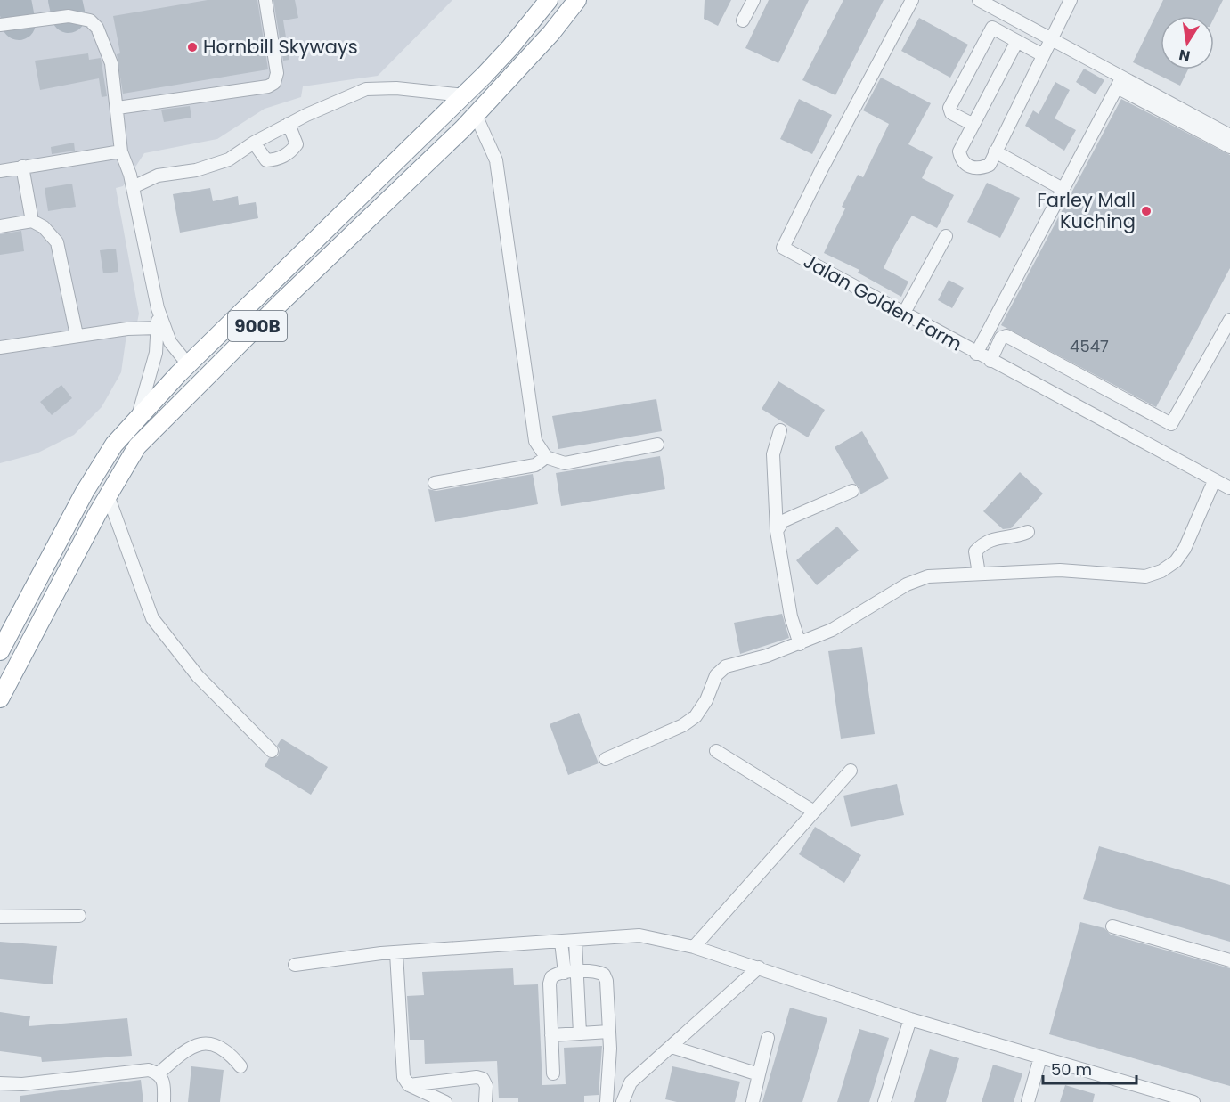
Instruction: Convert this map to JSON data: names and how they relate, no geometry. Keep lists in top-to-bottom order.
{
  "streets": {
    "highway": ["900B"],
    "street": ["Jalan Golden Farm"]
  },
  "places": ["Hornbill Skyways", "Farley Mall Kuching"],
  "house_numbers": ["4547"],
  "scale_bar": "50 m",
  "north": "bottom"
}
